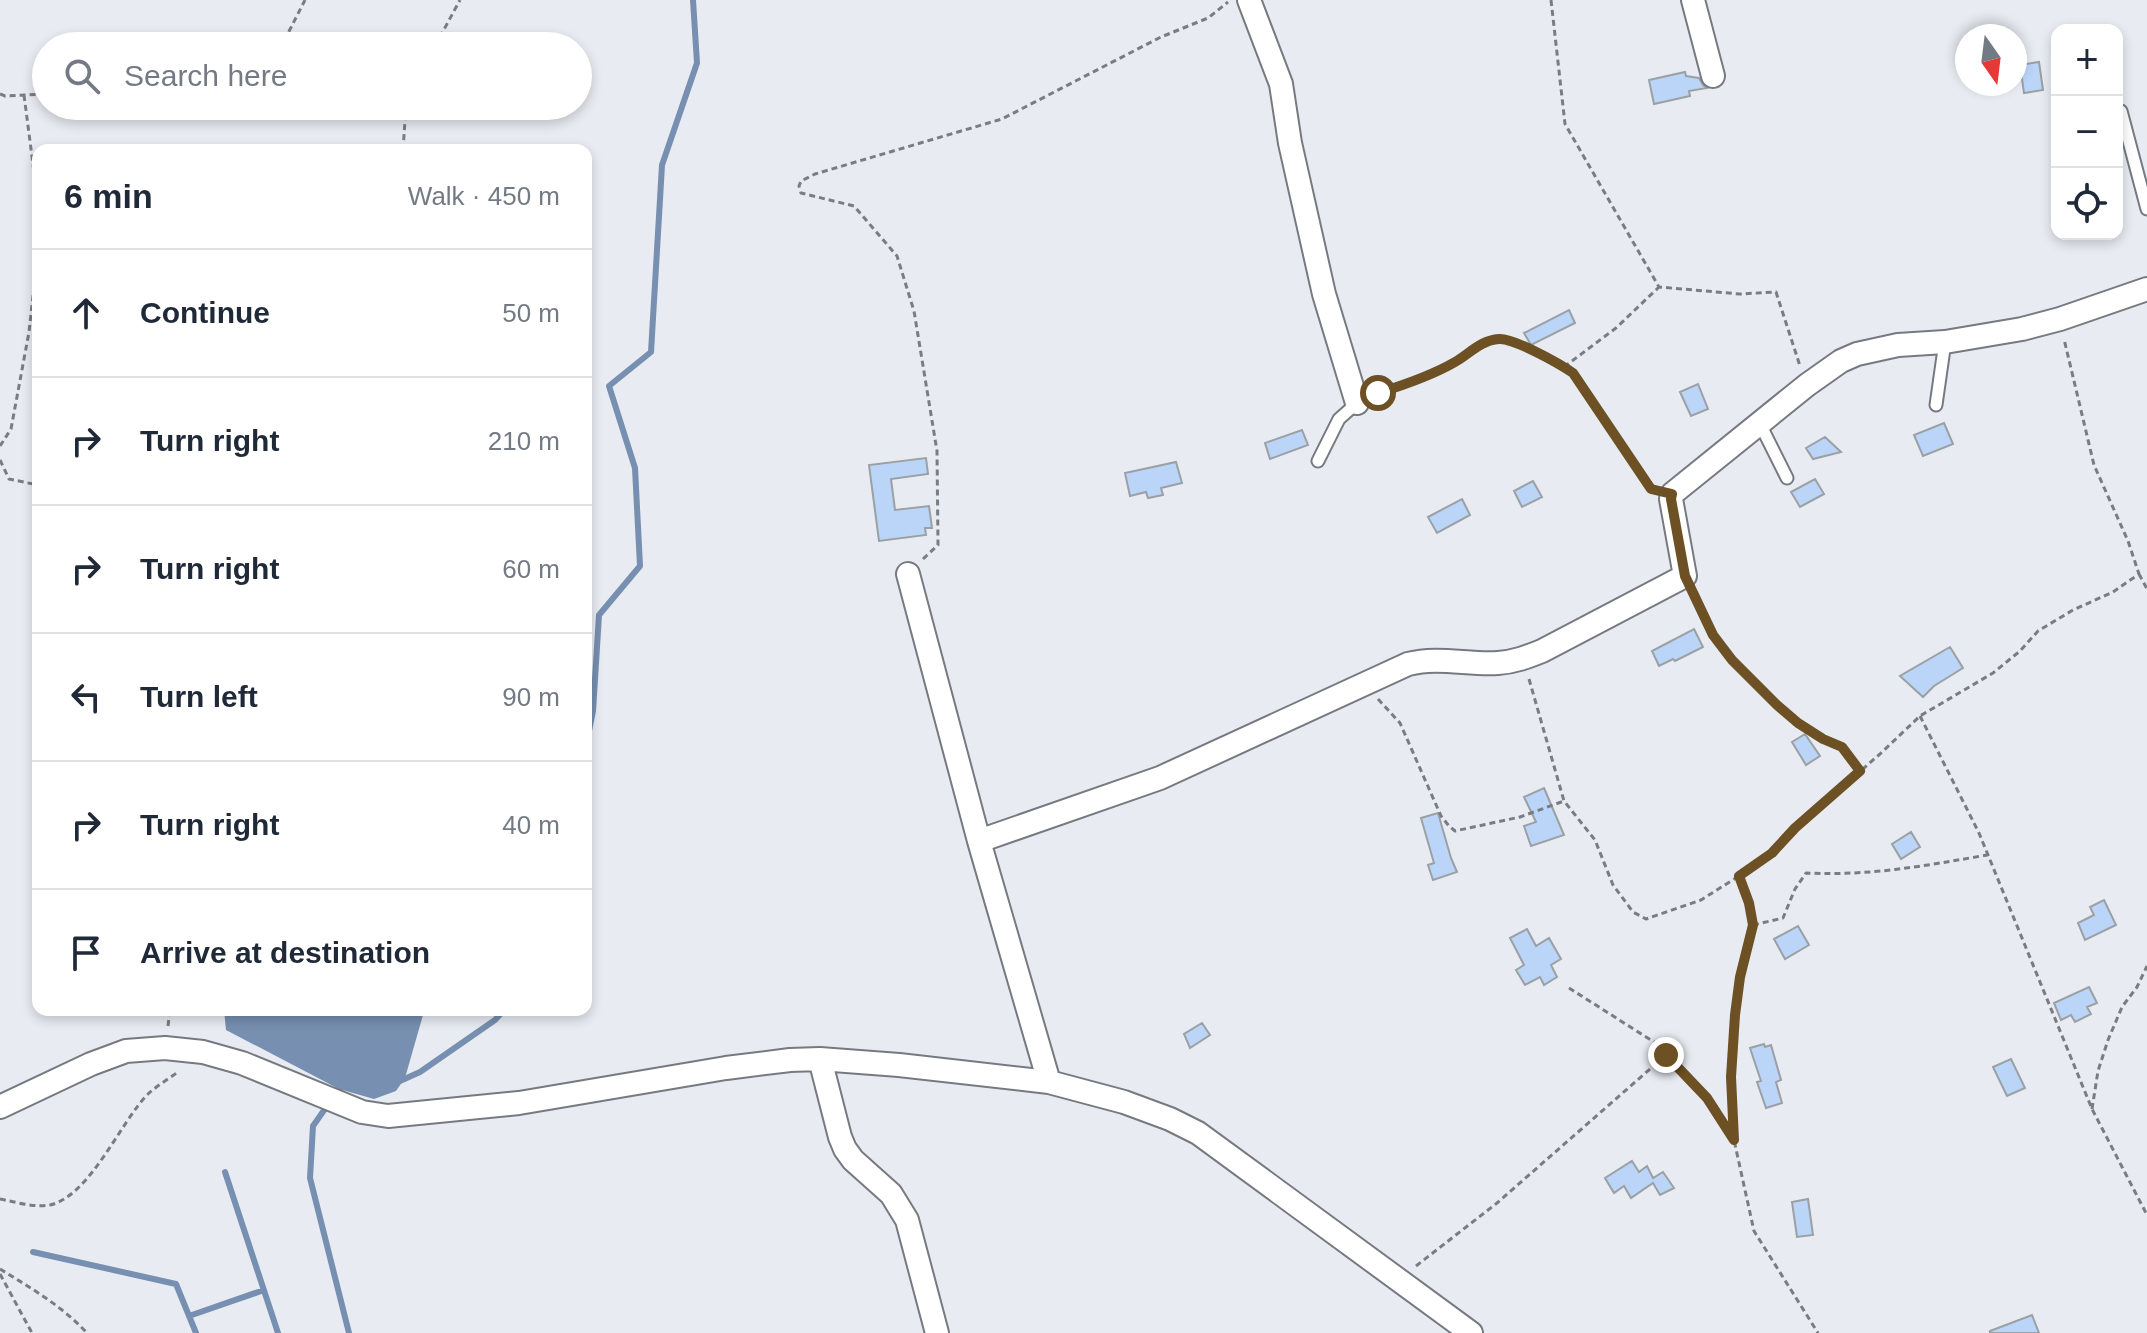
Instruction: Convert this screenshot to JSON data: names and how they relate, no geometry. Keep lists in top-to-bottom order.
{
  "north": "bottom",
  "page": {
    "map_buttons": ["+", "−"],
    "search": "Search here",
    "heading": ["6 min", "Walk · 450 m"],
    "list": [
      ["Continue", "50 m"],
      ["Turn right", "210 m"],
      ["Turn right", "60 m"],
      ["Turn left", "90 m"],
      ["Turn right", "40 m"],
      "Arrive at destination"
    ]
  }
}
